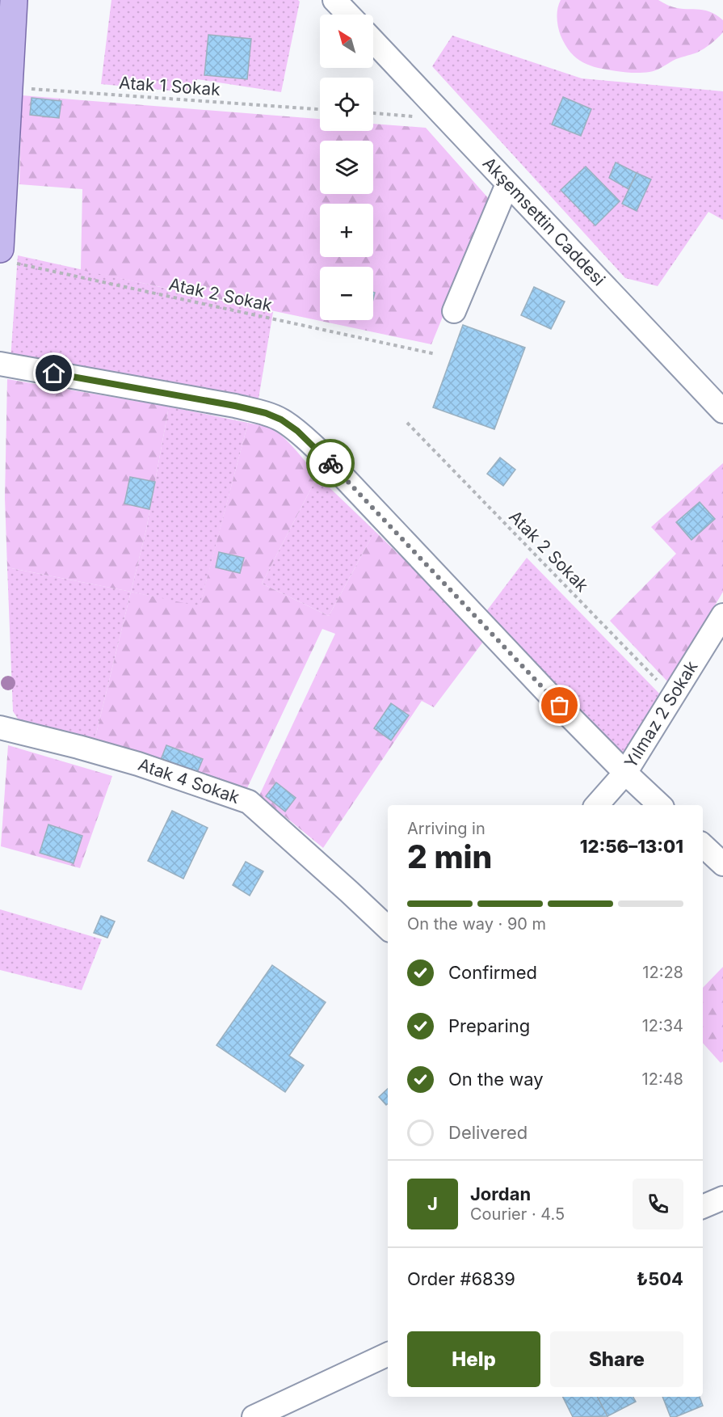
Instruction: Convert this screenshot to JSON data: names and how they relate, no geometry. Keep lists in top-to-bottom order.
{
  "streets": {
    "street": ["Akşemsettin Caddesi", "Yılmaz 2 Sokak", "Atak 4 Sokak"],
    "path": ["Atak 1 Sokak", "Atak 2 Sokak"]
  },
  "crossings": [
    ["Atak 2 Sokak", "Yılmaz 2 Sokak"]
  ],
  "north": "top left",
  "page": {
    "map_buttons": ["+", "−"],
    "heading": ["2 min", "Arriving in", "12:56–13:01"],
    "panel": [
      "Jordan",
      "Courier · 4.5",
      "Order #6839",
      "₺504"
    ],
    "bar": "On the way · 90 m",
    "list": [
      ["Confirmed", "12:28"],
      ["Preparing", "12:34"],
      ["On the way", "12:48"],
      "Delivered"
    ],
    "round": "J",
    "buttons": ["Help", "Share"]
  }
}
